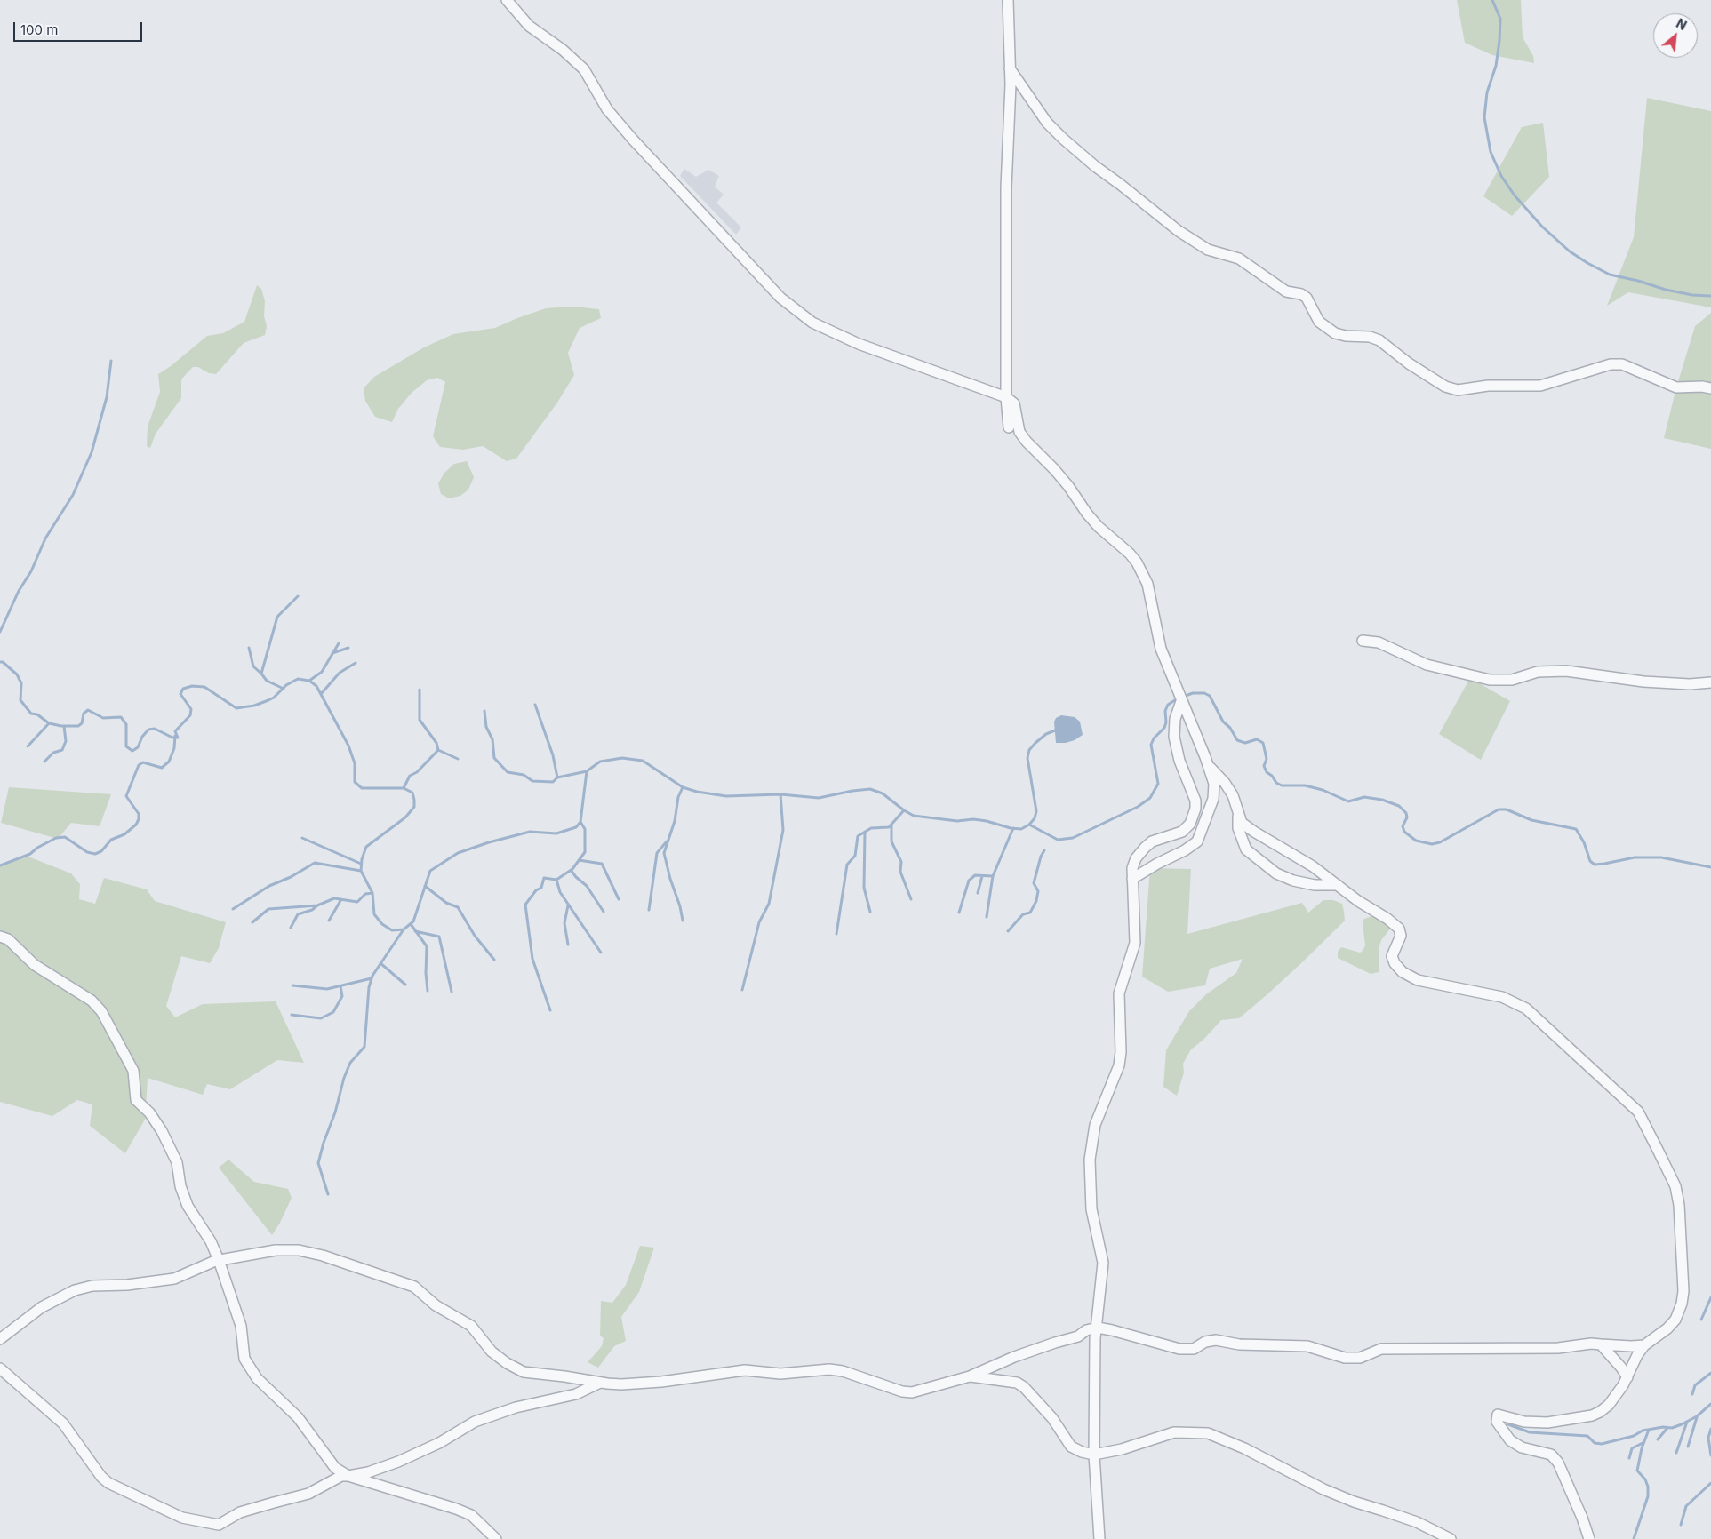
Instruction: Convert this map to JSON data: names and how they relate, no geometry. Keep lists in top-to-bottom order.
{
  "scale_bar": "100 m",
  "north": "top right"
}
